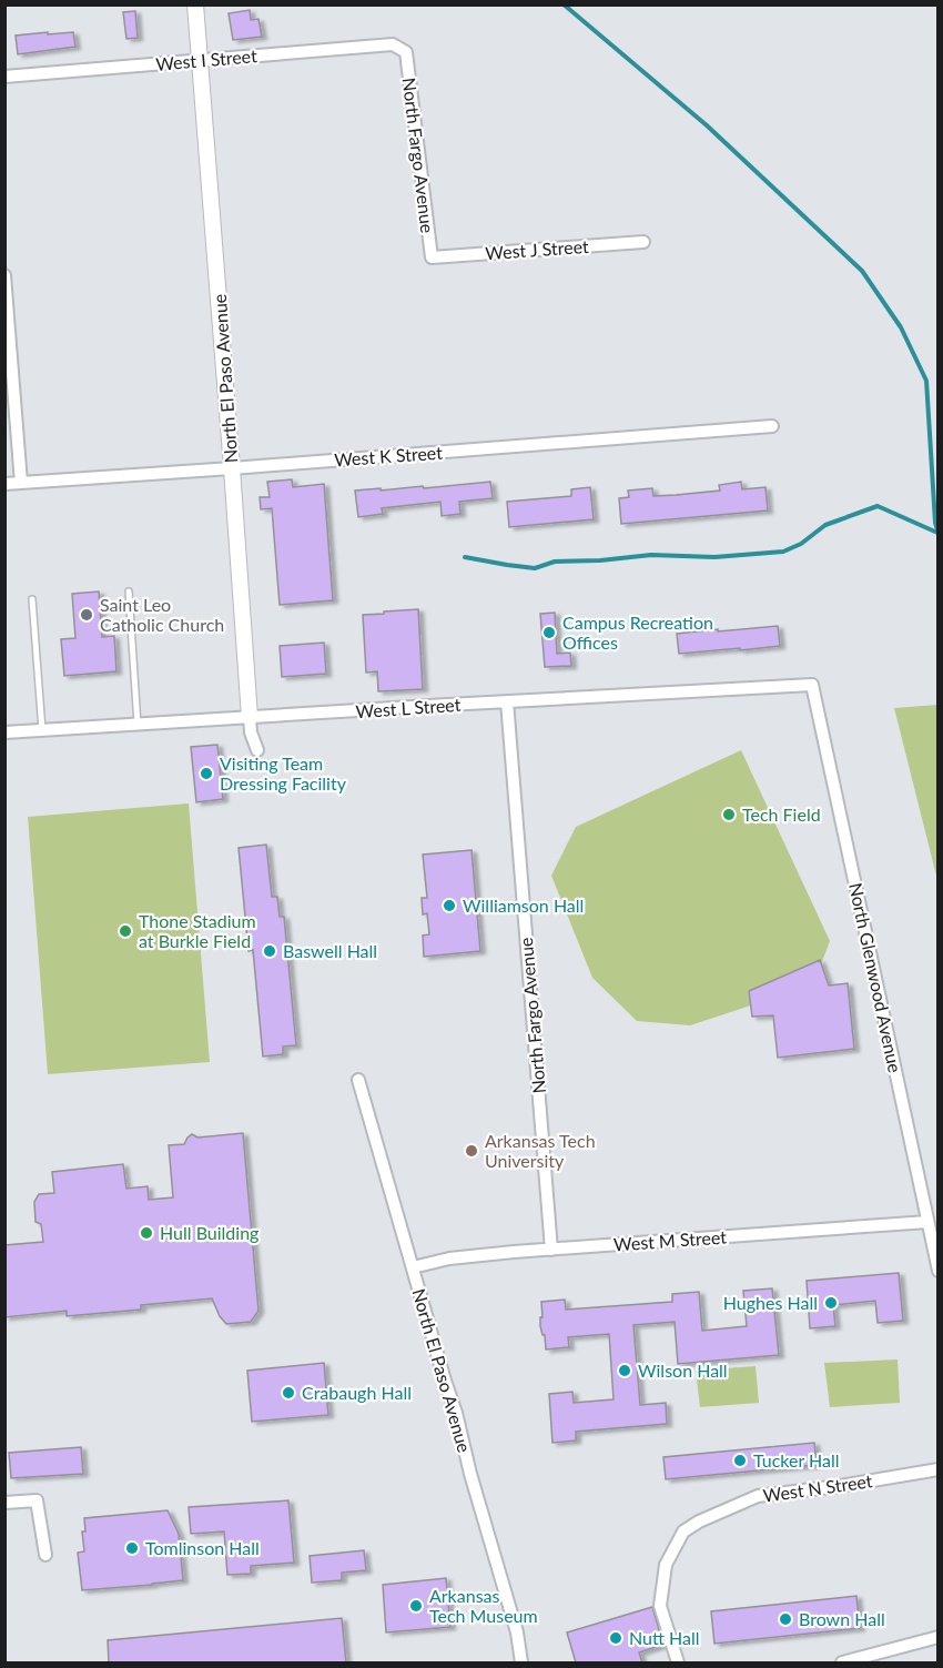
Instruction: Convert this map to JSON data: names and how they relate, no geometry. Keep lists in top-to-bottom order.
{
  "streets": {
    "street": [
      "West I Street",
      "North Fargo Avenue",
      "West J Street",
      "North El Paso Avenue",
      "West K Street",
      "West L Street",
      "North Glenwood Avenue",
      "West M Street",
      "West N Street"
    ]
  },
  "crossings": [
    ["West I Street", "North Fargo Avenue"],
    ["West I Street", "North El Paso Avenue"],
    ["North Fargo Avenue", "West J Street"],
    ["North Fargo Avenue", "West L Street"],
    ["North Fargo Avenue", "West M Street"],
    ["North El Paso Avenue", "West K Street"],
    ["North El Paso Avenue", "West L Street"],
    ["North El Paso Avenue", "West M Street"],
    ["West L Street", "North Glenwood Avenue"],
    ["North Glenwood Avenue", "West M Street"]
  ],
  "places": [
    "Saint Leo Catholic Church",
    "Campus Recreation Offices",
    "Visiting Team Dressing Facility",
    "Tech Field",
    "Williamson Hall",
    "Thone Stadium at Burkle Field",
    "Baswell Hall",
    "Arkansas Tech University",
    "Hull Building",
    "Hughes Hall",
    "Wilson Hall",
    "Crabaugh Hall",
    "Tucker Hall",
    "Tomlinson Hall",
    "Arkansas Tech Museum",
    "Brown Hall",
    "Nutt Hall"
  ]
}
